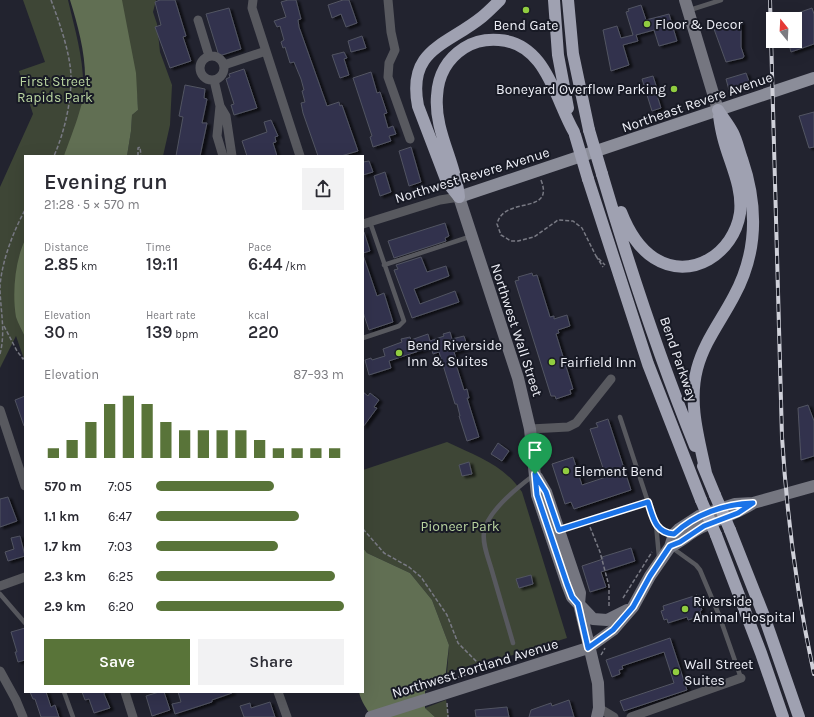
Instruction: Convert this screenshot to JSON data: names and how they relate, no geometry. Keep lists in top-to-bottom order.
{
  "streets": {
    "highway": ["Bend Parkway"],
    "main road": [
      "Northeast Revere Avenue",
      "Northwest Revere Avenue",
      "Northwest Wall Street",
      "Northwest Portland Avenue"
    ]
  },
  "crossings": [
    ["Northeast Revere Avenue", "Northwest Revere Avenue"],
    ["Northwest Revere Avenue", "Northwest Wall Street"],
    ["Northwest Wall Street", "Northwest Portland Avenue"]
  ],
  "parks": ["First Street Rapids Park", "Pioneer Park"],
  "places": [
    "Bend Gate",
    "Floor & Decor",
    "Boneyard Overflow Parking",
    "Bend Riverside Inn & Suites",
    "Fairfield Inn",
    "Element Bend",
    "Riverside Animal Hospital",
    "Wall Street Suites"
  ],
  "north": "top",
  "page": {
    "heading": ["Evening run", "21:28 · 5 × 570 m"],
    "stats": [
      ["Distance", "2.85 km"],
      ["Time", "19:11"],
      ["Pace", "6:44 /km"],
      ["Elevation", "30 m"],
      ["Heart rate", "139 bpm"],
      ["kcal", "220"]
    ],
    "chart": ["Elevation", "87–93 m"],
    "list": [
      {
        "name": "570 m",
        "note": "7:05"
      },
      {
        "name": "1.1 km",
        "note": "6:47"
      },
      {
        "name": "1.7 km",
        "note": "7:03"
      },
      {
        "name": "2.3 km",
        "note": "6:25"
      },
      {
        "name": "2.9 km",
        "note": "6:20"
      }
    ],
    "buttons": ["Save", "Share"]
  }
}
